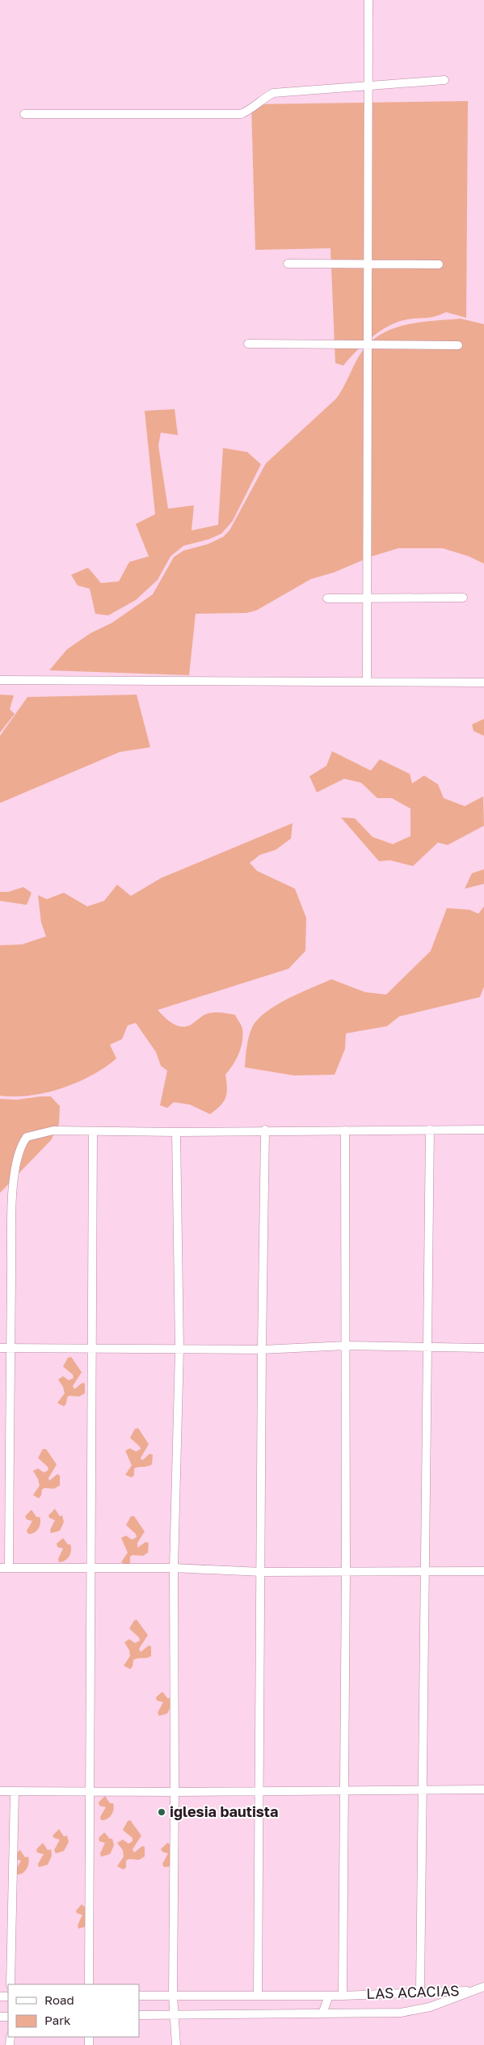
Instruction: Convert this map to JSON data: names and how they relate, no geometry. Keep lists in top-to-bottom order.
{
  "streets": {
    "street": ["LAS ACACIAS"]
  },
  "places": ["iglesia bautista"],
  "legend": ["Road", "Park"]
}
